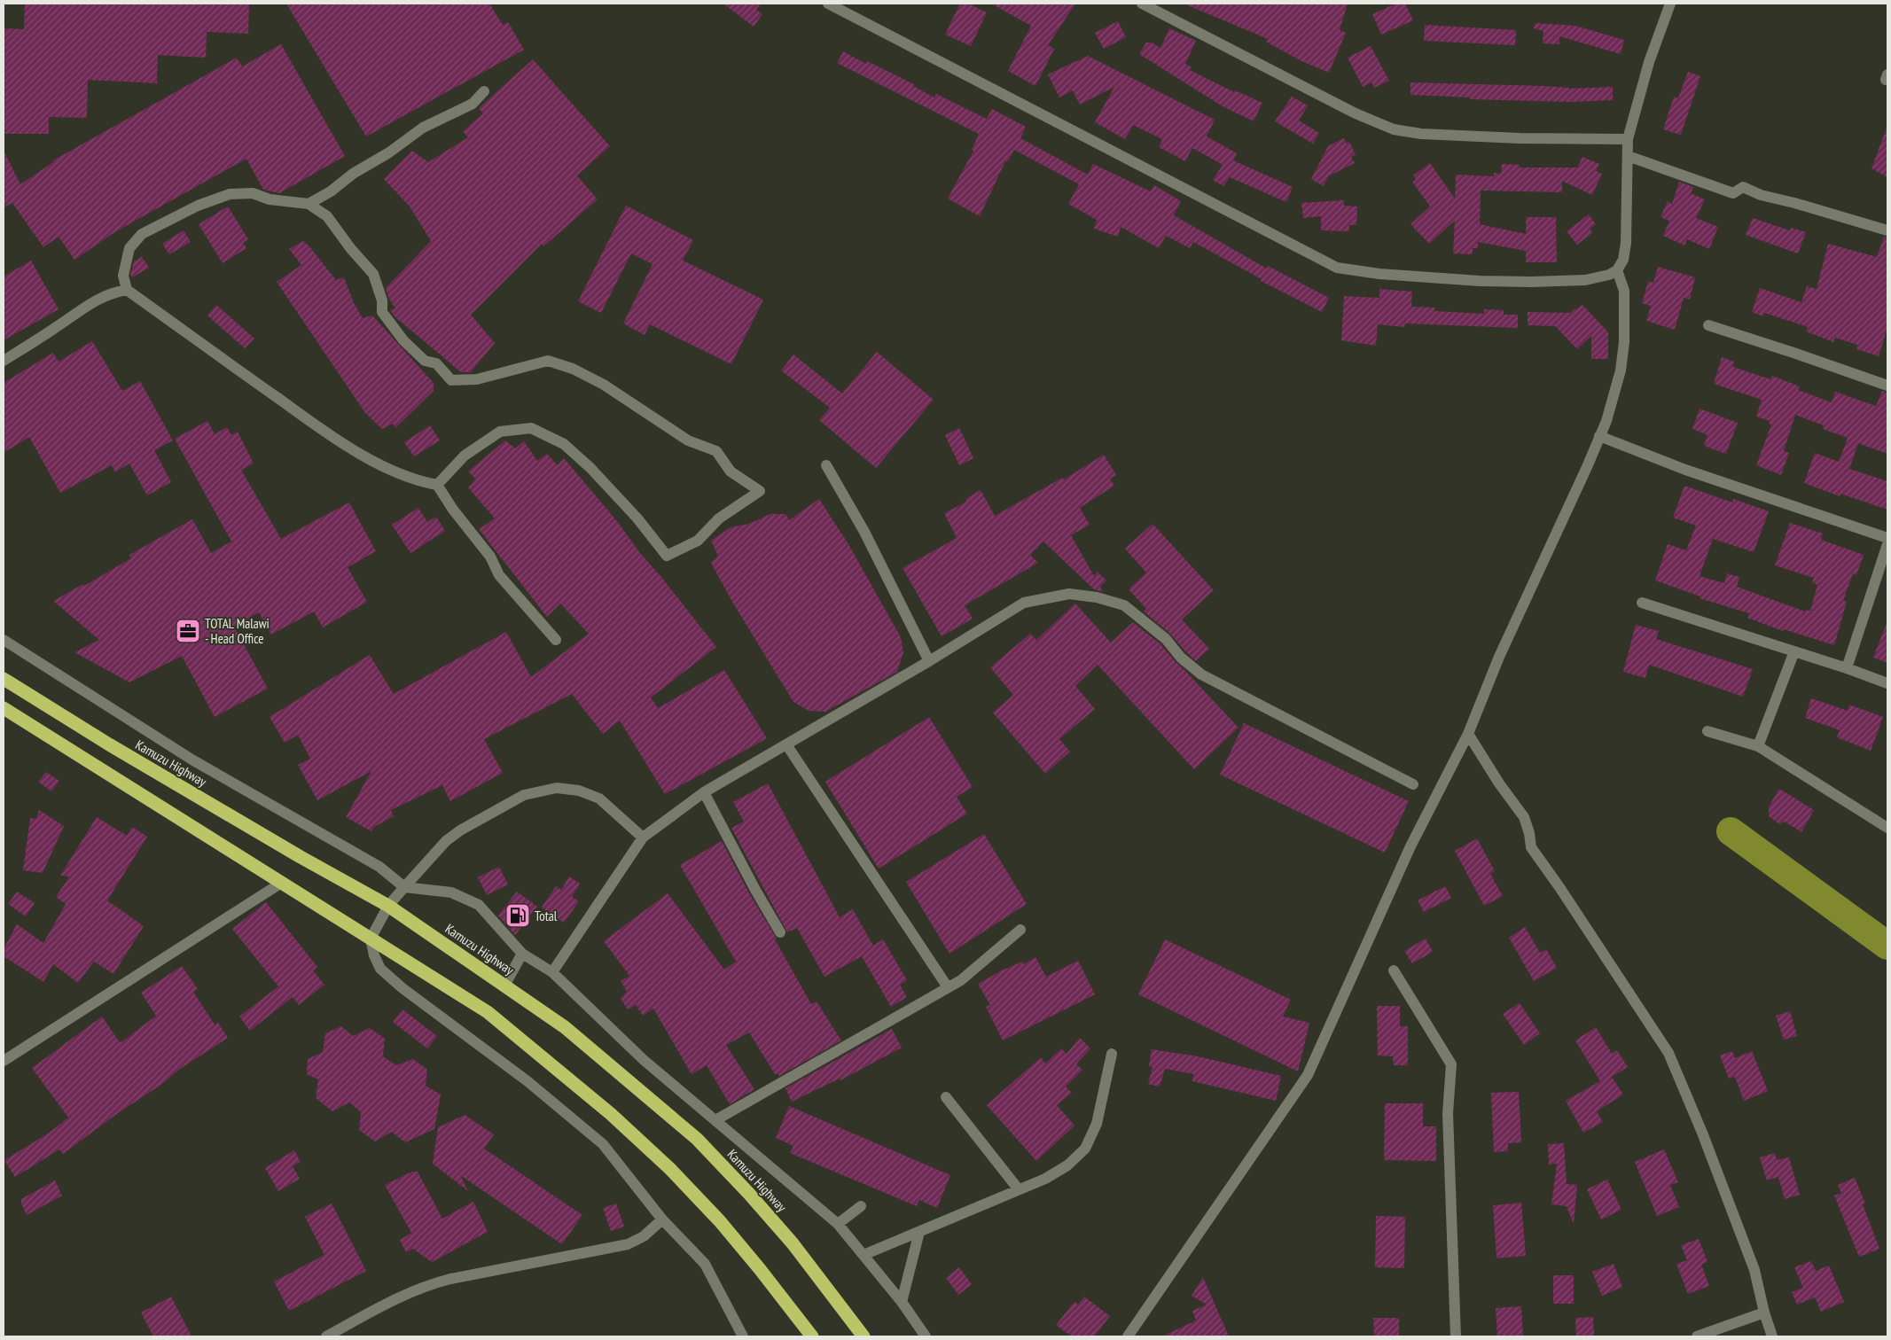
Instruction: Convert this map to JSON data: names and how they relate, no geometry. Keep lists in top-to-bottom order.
{
  "streets": {
    "highway": ["Kamuzu Highway"]
  },
  "places": {
    "office": ["TOTAL Malawi - Head Office"],
    "fuel station": ["Total"]
  }
}
